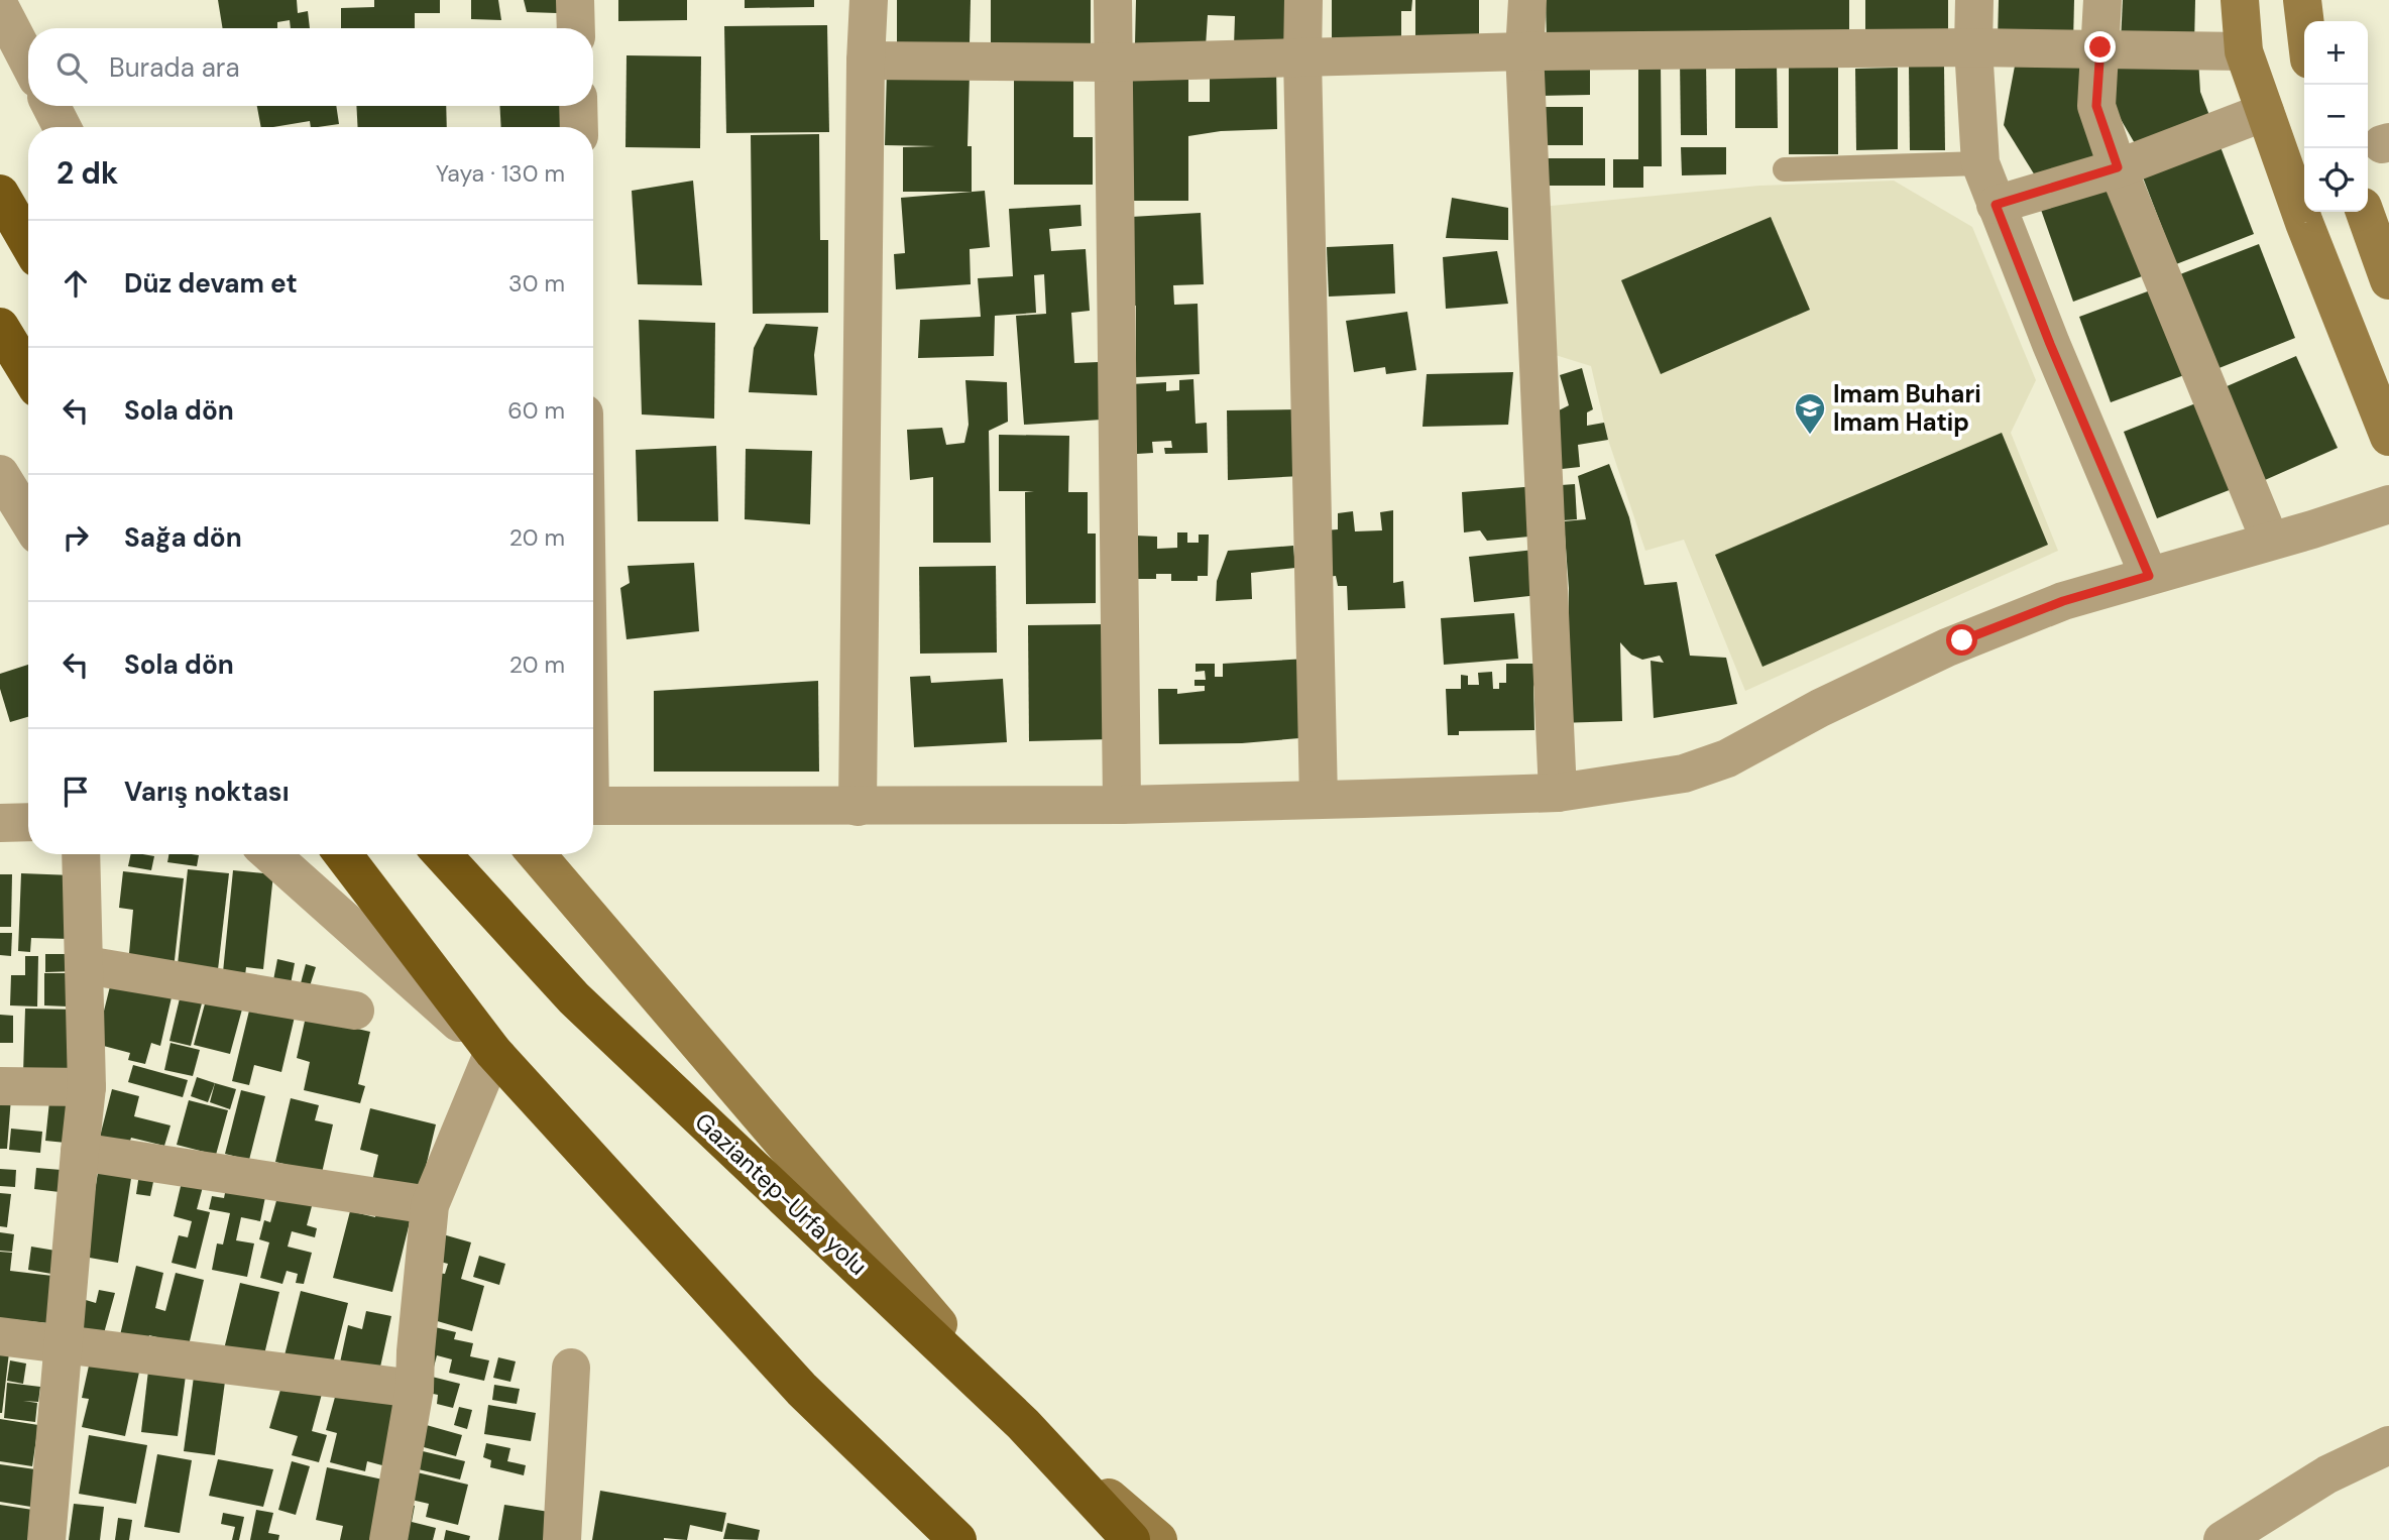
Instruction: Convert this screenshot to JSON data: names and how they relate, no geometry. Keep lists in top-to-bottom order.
{
  "streets": {
    "highway": ["Gaziantep-Urfa yolu"]
  },
  "places": {
    "school or university": ["Imam Buhari Imam Hatip"]
  },
  "page": {
    "map_buttons": ["+", "−"],
    "search": "Burada ara",
    "heading": ["2 dk", "Yaya · 130 m"],
    "list": [
      ["Düz devam et", "30 m"],
      ["Sola dön", "60 m"],
      ["Sağa dön", "20 m"],
      ["Sola dön", "20 m"],
      "Varış noktası"
    ]
  }
}
